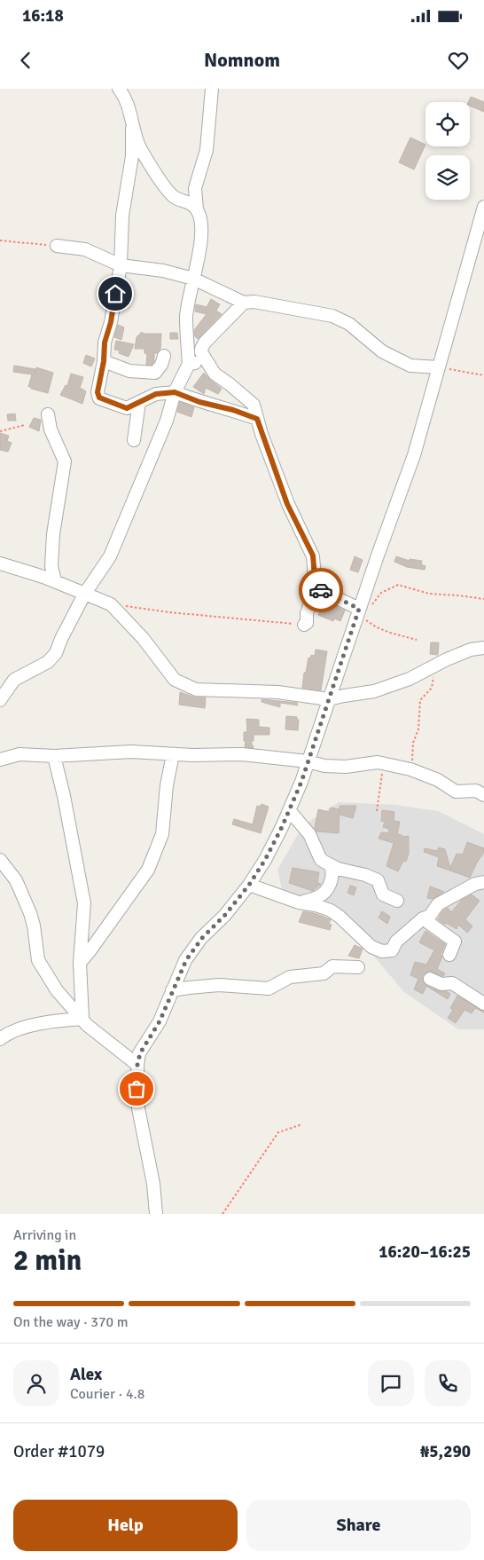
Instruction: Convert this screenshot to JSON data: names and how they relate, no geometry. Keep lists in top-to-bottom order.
{
  "page": {
    "status": "16:18",
    "header": "Nomnom",
    "heading": ["2 min", "Arriving in", "16:20–16:25"],
    "panel": [
      "Alex",
      "Courier · 4.8",
      "Order #1079",
      "₦5,290"
    ],
    "bar": "On the way · 370 m",
    "buttons": ["Help", "Share"]
  }
}
